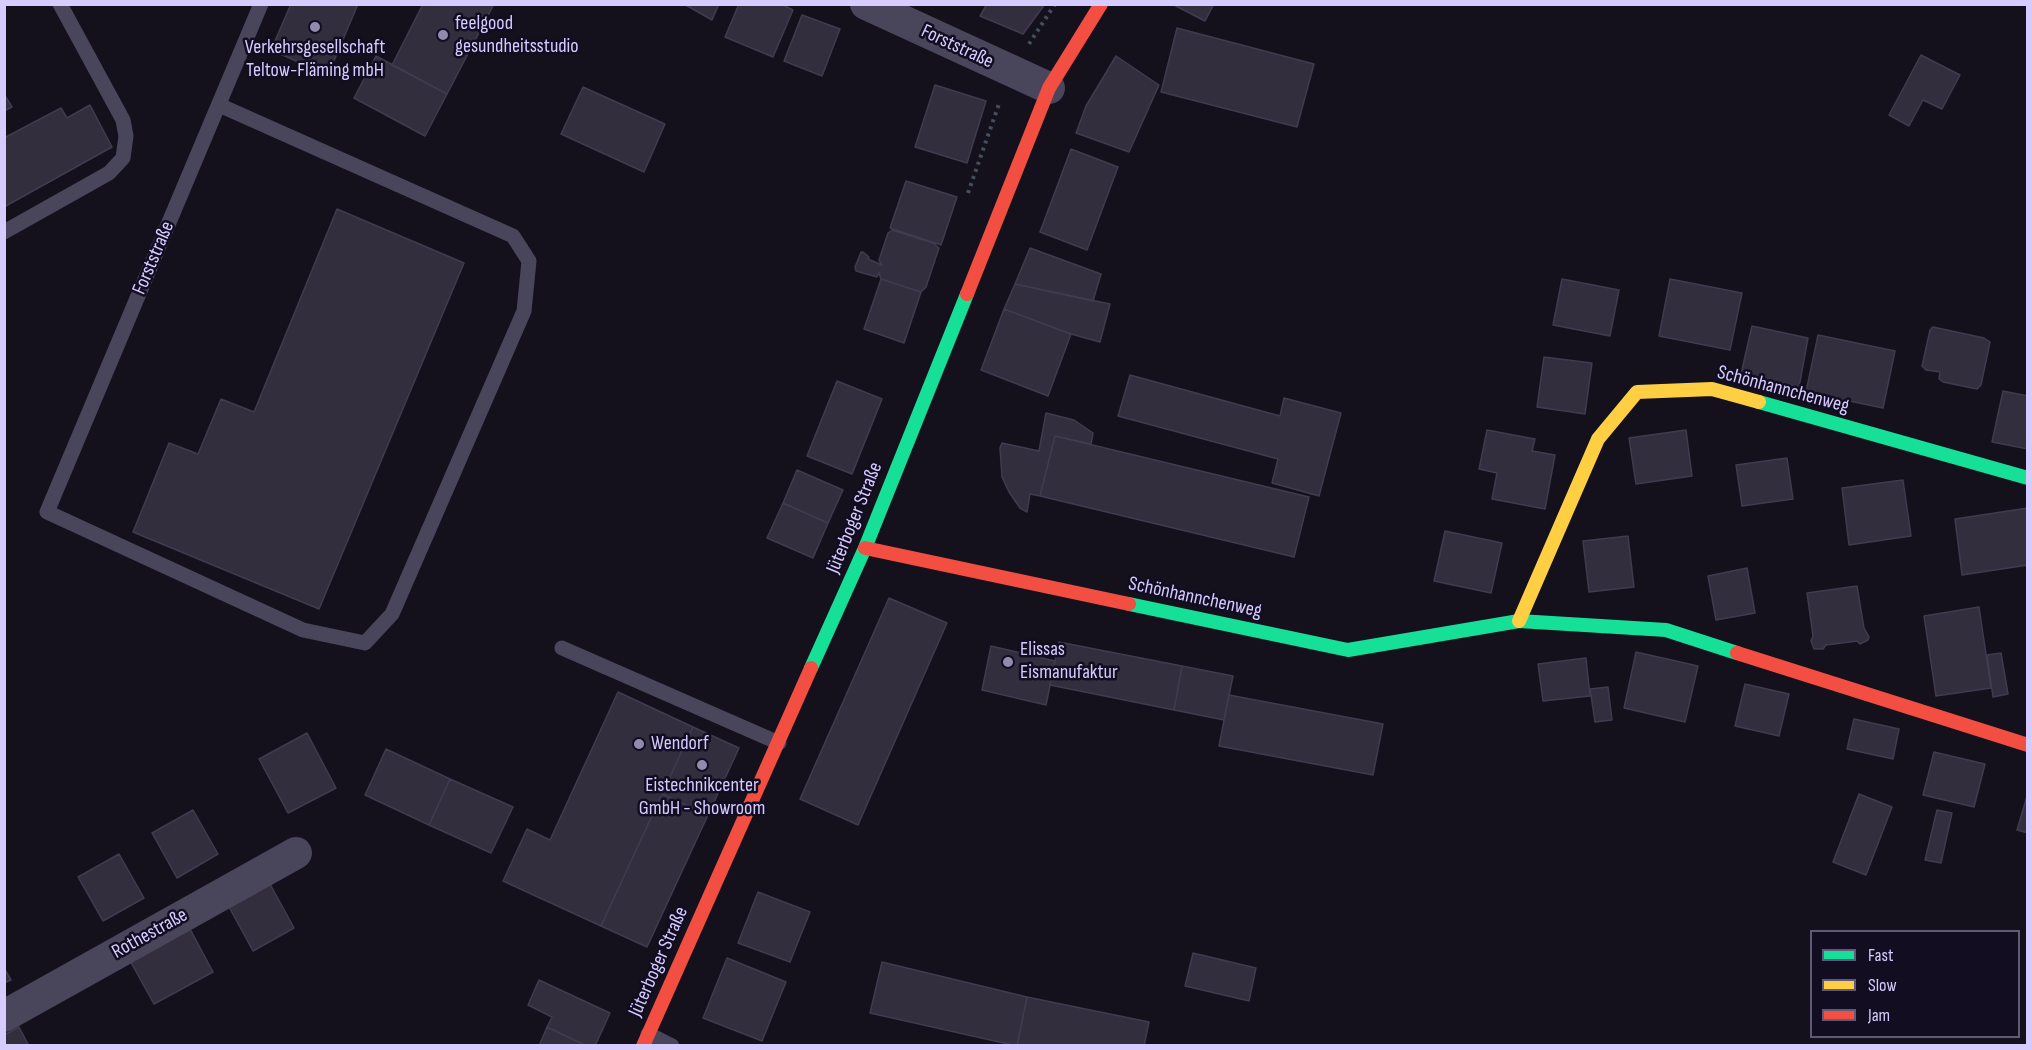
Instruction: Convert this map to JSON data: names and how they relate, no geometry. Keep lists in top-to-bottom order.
{
  "streets": {
    "street": [
      "Forststraße",
      "Schönhannchenweg",
      "Jüterboger Straße",
      "Rothestraße"
    ]
  },
  "crossings": [
    ["Forststraße", "Jüterboger Straße"],
    ["Schönhannchenweg", "Jüterboger Straße"]
  ],
  "places": [
    "Verkehrsgesellschaft Teltow-Fläming mbH",
    "feelgood gesundheitsstudio",
    "Elissas Eismanufaktur",
    "Wendorf",
    "Eistechnikcenter GmbH - Showroom"
  ],
  "legend": ["Fast", "Slow", "Jam"]
}
